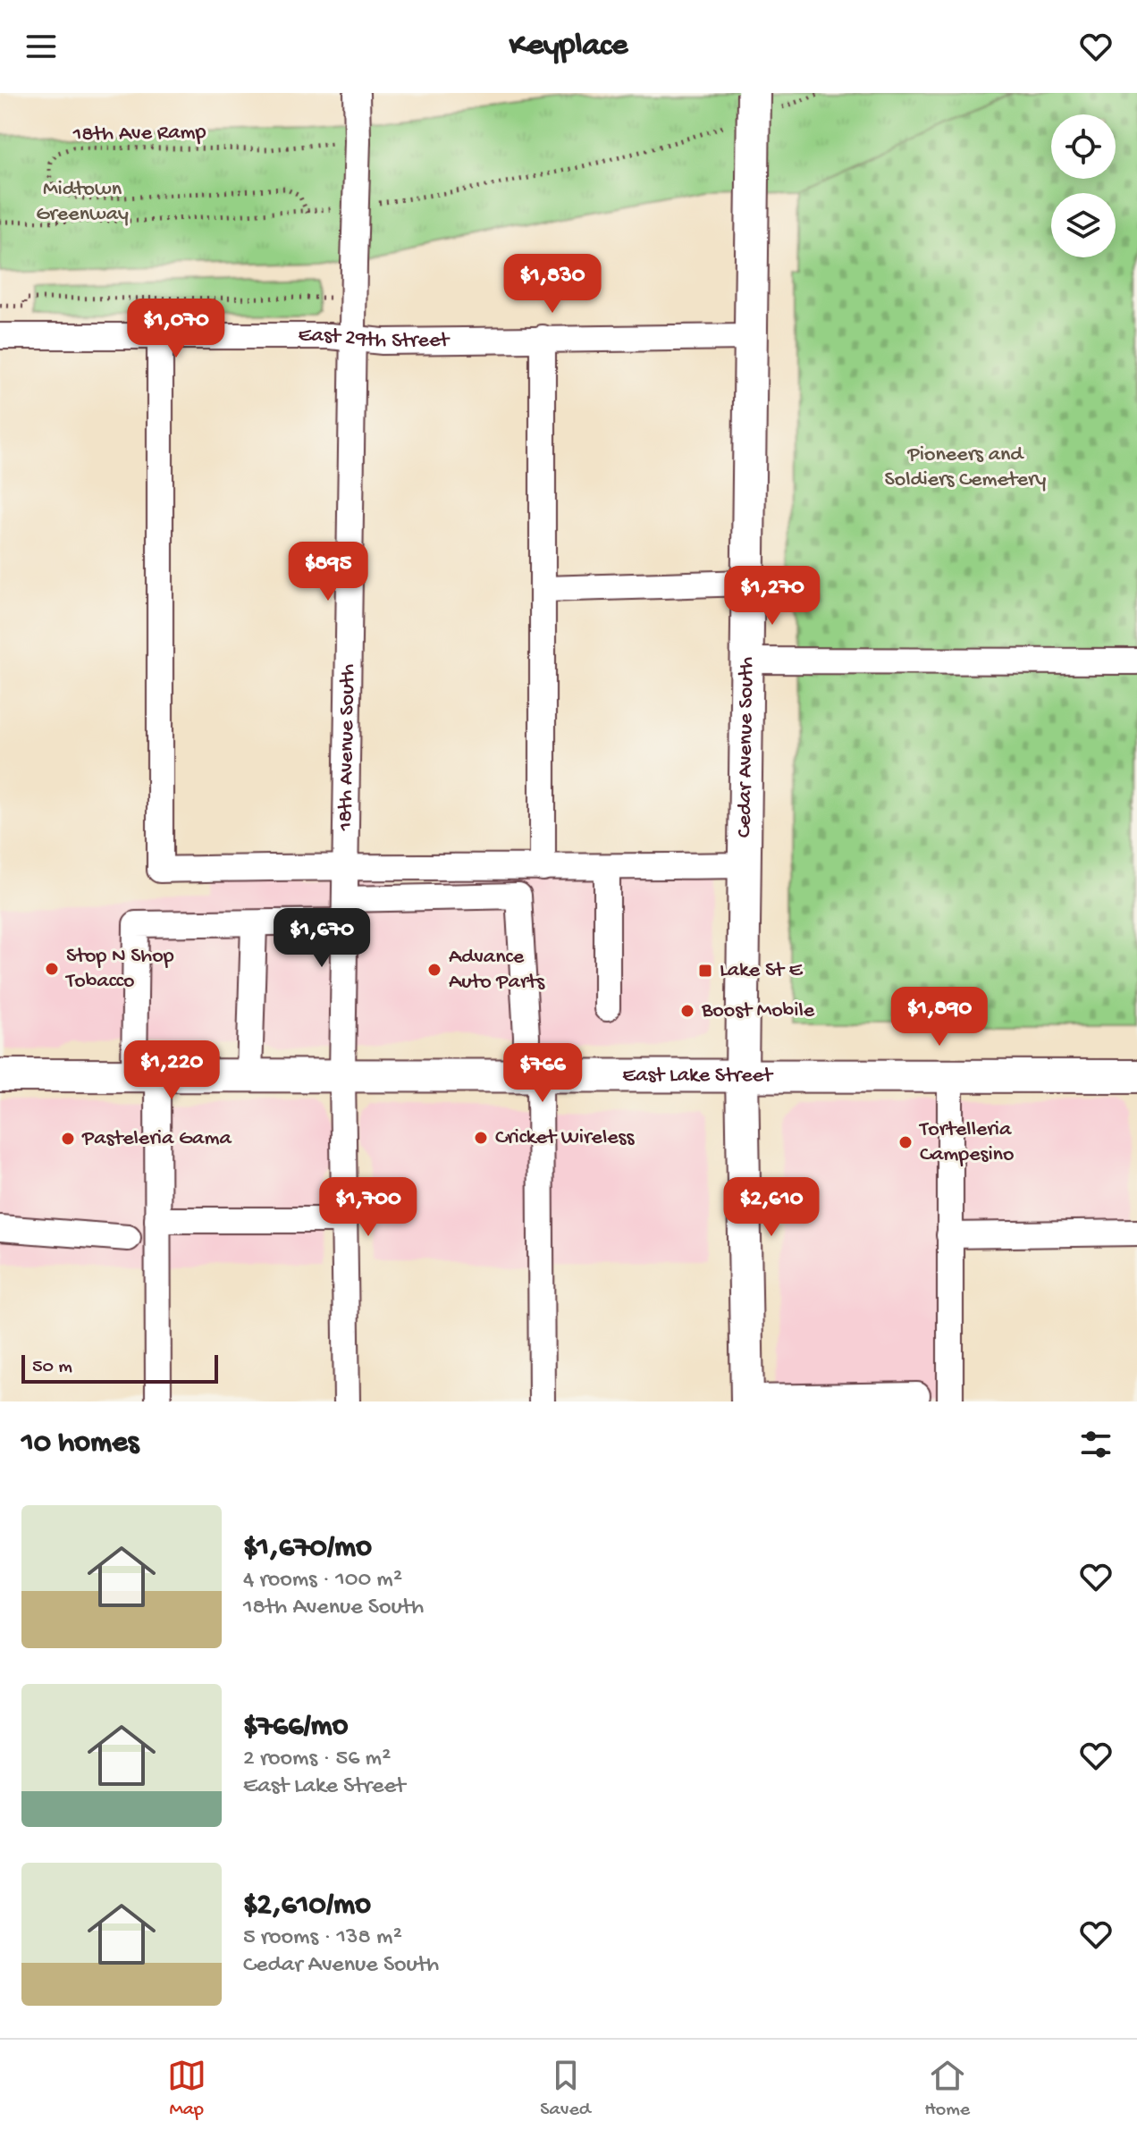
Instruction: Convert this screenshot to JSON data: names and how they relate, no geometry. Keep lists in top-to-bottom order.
{
  "streets": {
    "main road": ["Cedar Avenue South", "East Lake Street"],
    "street": ["East 29th Street", "18th Avenue South"],
    "path": ["18th Ave Ramp"]
  },
  "crossings": [
    ["18th Ave Ramp", "18th Avenue South"],
    ["East 29th Street", "18th Avenue South"],
    ["East 29th Street", "Cedar Avenue South"],
    ["18th Avenue South", "East Lake Street"],
    ["Cedar Avenue South", "East Lake Street"]
  ],
  "parks": ["Midtown Greenway", "Pioneers and Soldiers Cemetery"],
  "places": {
    "other": [
      "Stop N Shop Tobacco",
      "Advance Auto Parts",
      "Boost Mobile",
      "Cricket Wireless",
      "Pasteleria Gama",
      "Tortelleria Campesino"
    ],
    "transit": ["Lake St E"]
  },
  "scale_bar": "50 m",
  "page": {
    "header": "Keyplace",
    "price": [
      "$1,830",
      "$1,070",
      "$895",
      "$1,270",
      "$1,670",
      "$1,890",
      "$1,220",
      "$766",
      "$1,700",
      "$2,610"
    ],
    "scale": "50 m",
    "heading": "10 homes",
    "list": [
      {
        "name": "$1,670/mo",
        "note": "4 rooms · 100 m² · 18th Avenue South"
      },
      {
        "name": "$766/mo",
        "note": "2 rooms · 56 m² · East Lake Street"
      },
      {
        "name": "$2,610/mo",
        "note": "5 rooms · 138 m² · Cedar Avenue South"
      }
    ],
    "tabs": ["Map", "Saved", "Home"]
  }
}
